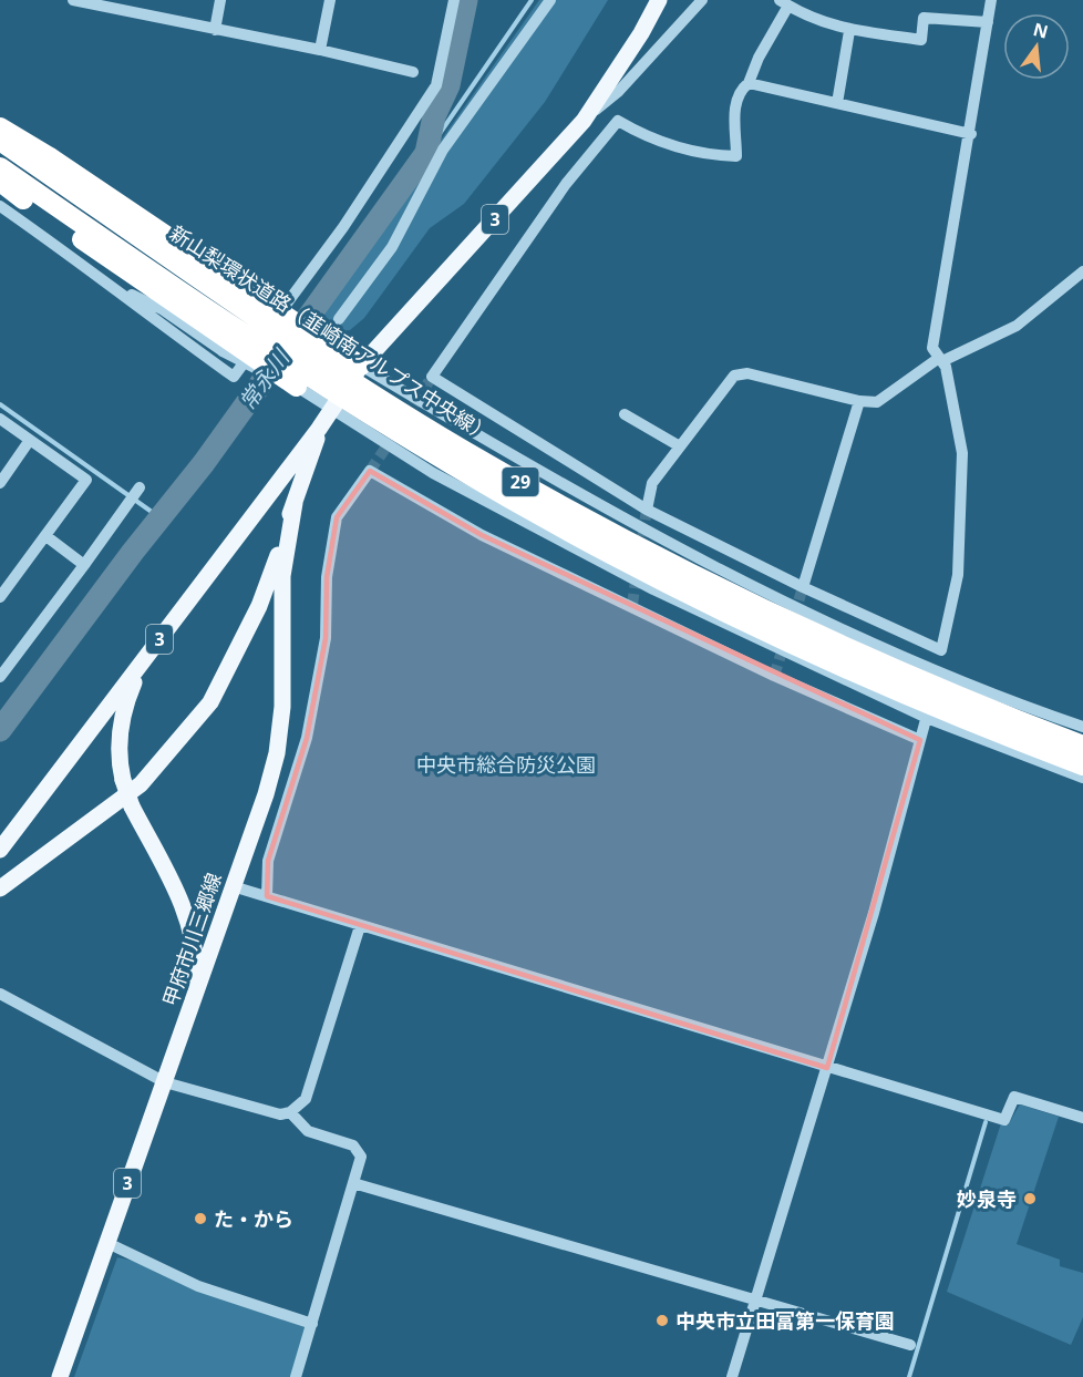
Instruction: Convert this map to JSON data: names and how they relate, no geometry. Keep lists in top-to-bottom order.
{
  "streets": {
    "highway": ["新山梨環状道路（韮崎南アルプス中央線）", "29"],
    "main road": ["3", "甲府市川三郷線"]
  },
  "water": ["常永川"],
  "parks": ["中央市総合防災公園"],
  "places": ["妙泉寺", "た・から", "中央市立田富第一保育園"],
  "north": "top"
}
